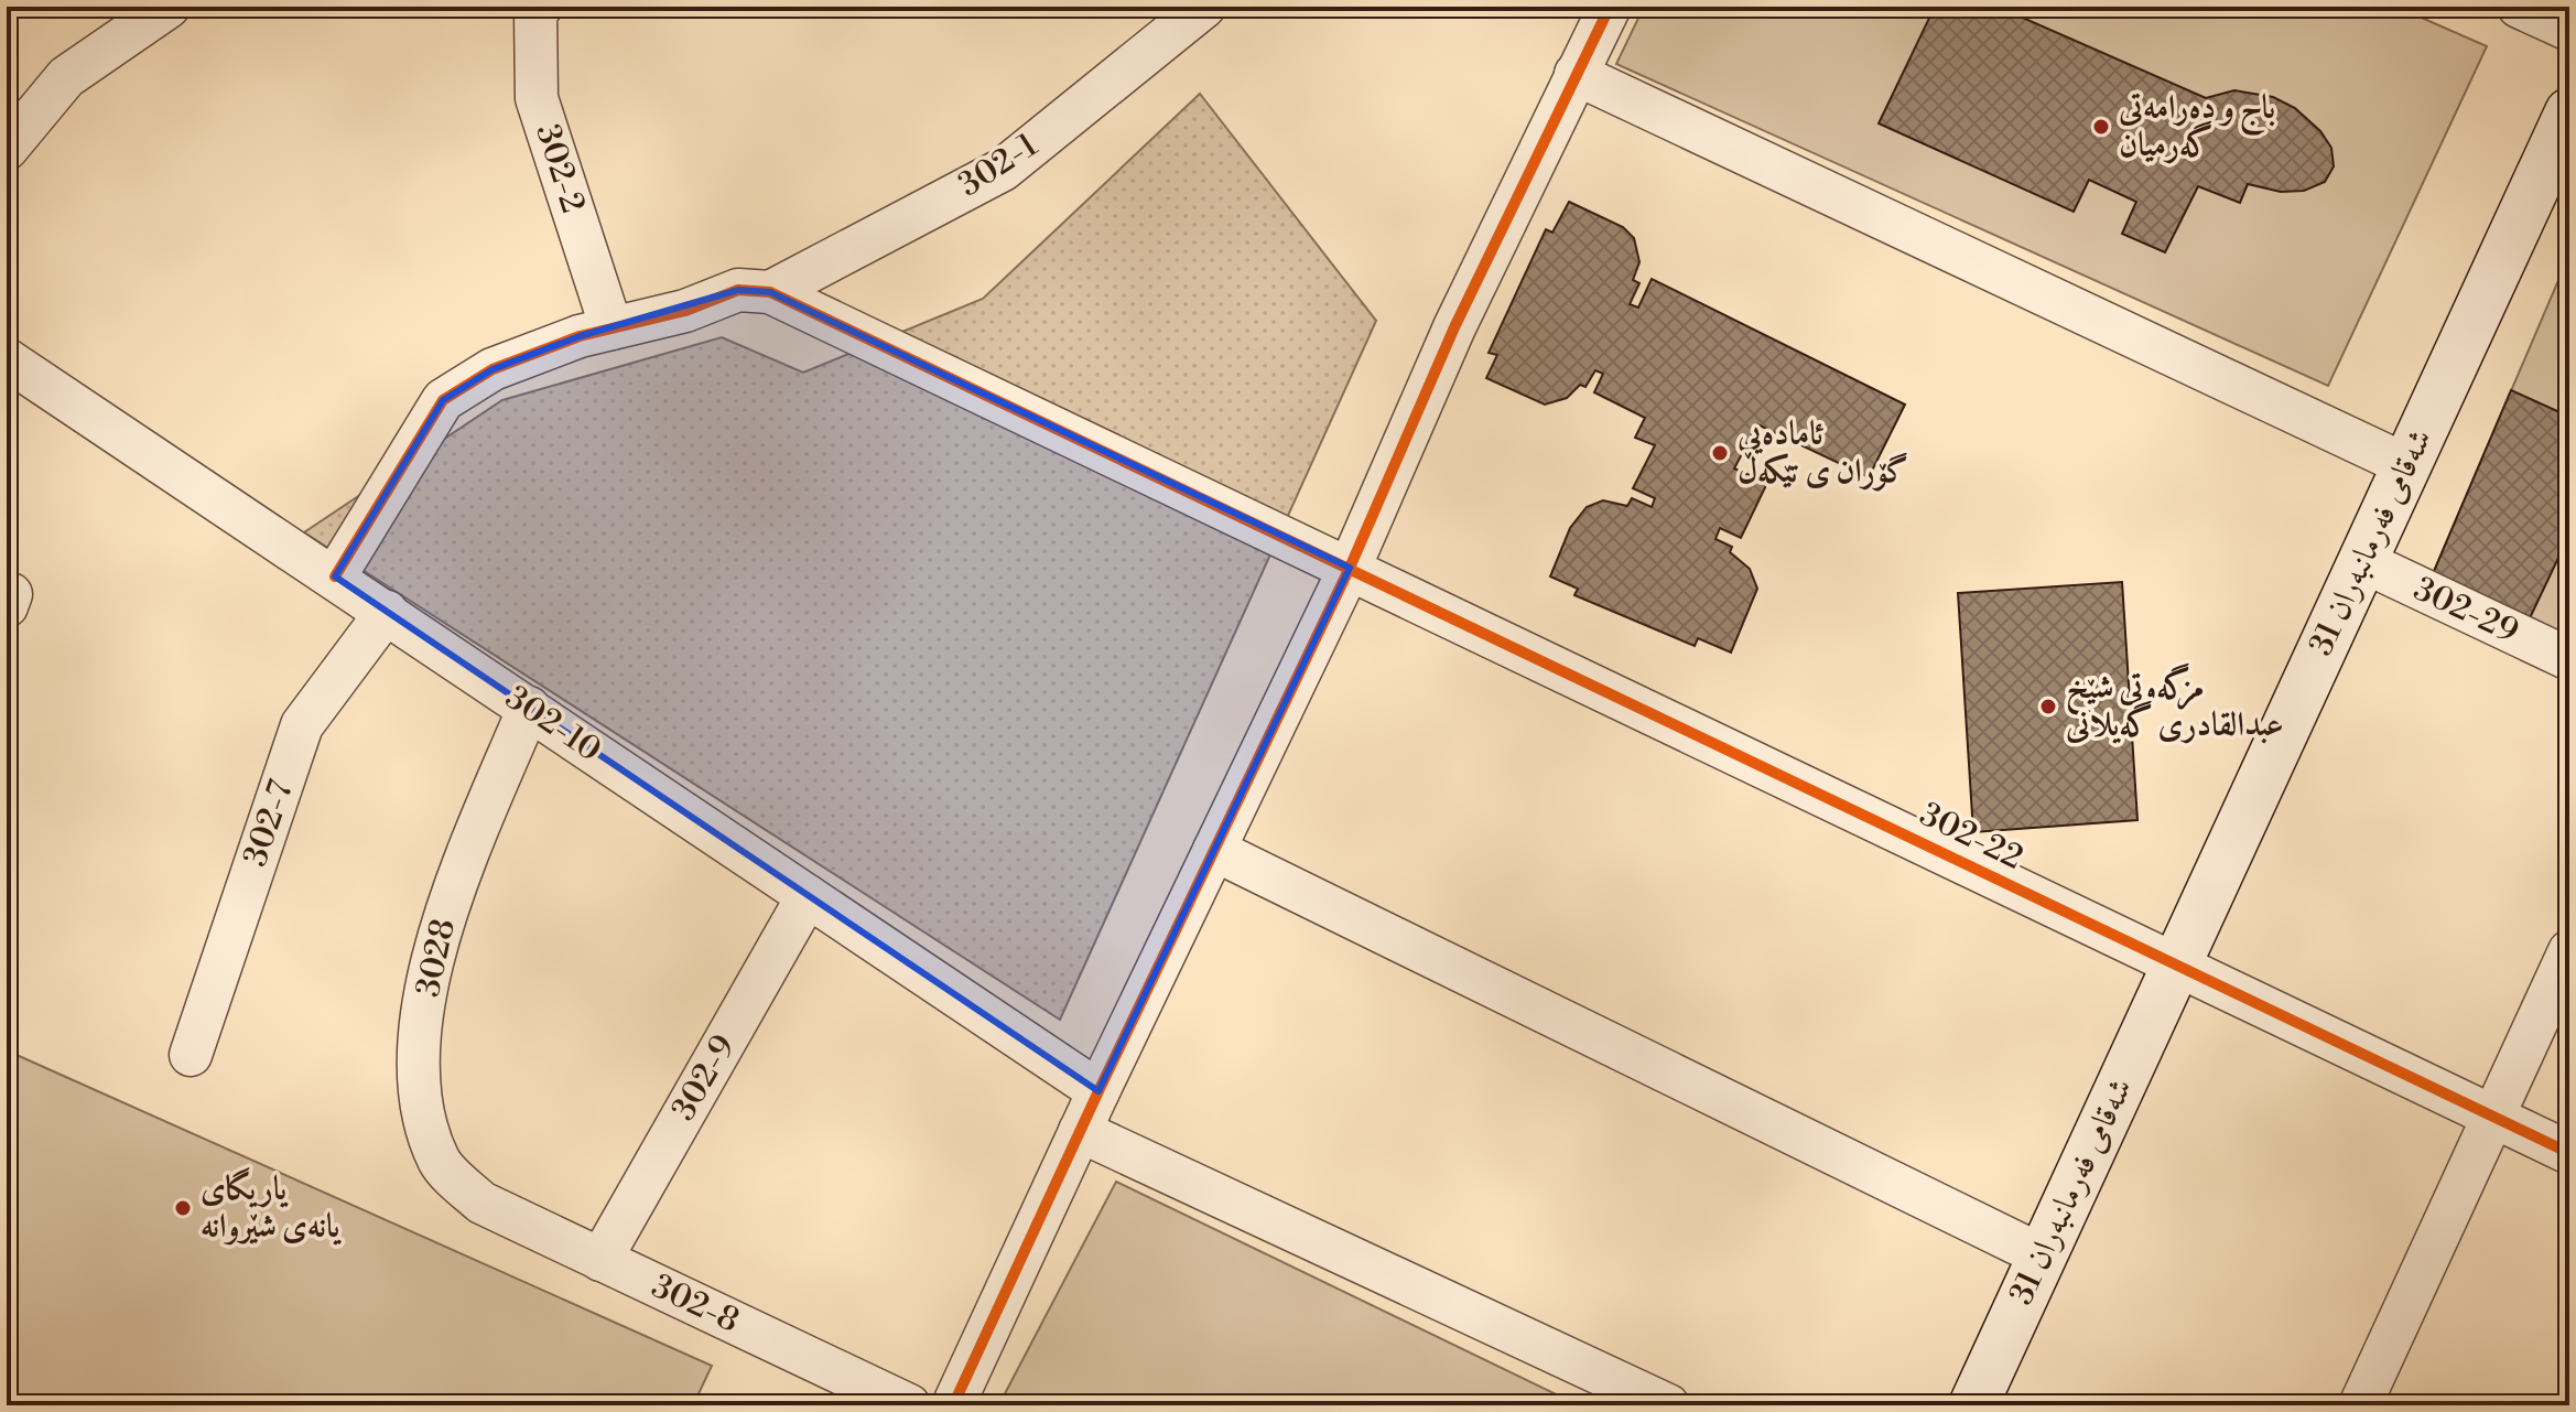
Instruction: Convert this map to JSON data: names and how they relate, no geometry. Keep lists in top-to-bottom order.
{
  "streets": {
    "main road": ["شەقامی فەرمانبەران 31"],
    "street": [
      "302-1",
      "302-2",
      "302-29",
      "302-10",
      "302-7",
      "302-22",
      "3028",
      "302-9",
      "302-8"
    ]
  },
  "crossings": [
    ["302-1", "302-22"],
    ["شەقامی فەرمانبەران 31", "302-29"],
    ["شەقامی فەرمانبەران 31", "302-22"],
    ["302-10", "302-7"],
    ["302-10", "3028"],
    ["302-10", "302-9"],
    ["3028", "302-8"],
    ["302-9", "302-8"]
  ],
  "places": [
    "باج و دەرامەتی گەرمیان",
    "ئامادەیی گۆران ی تێکەڵ",
    "مزگەوتی شێخ عبدالقادری گەیلانی",
    "یاریگای یانەی شێروانە"
  ]
}
